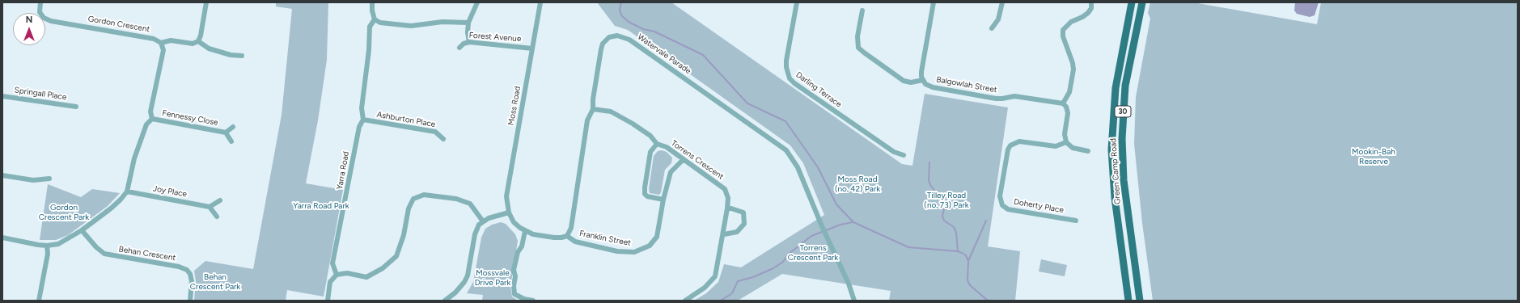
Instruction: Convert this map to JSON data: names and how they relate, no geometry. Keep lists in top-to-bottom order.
{
  "streets": {
    "main road": ["30", "Green Camp Road"],
    "street": [
      "Gordon Crescent",
      "Forest Avenue",
      "Watervale Parade",
      "Balgowlah Street",
      "Darling Terrace",
      "Springall Place",
      "Moss Road",
      "Fennessy Close",
      "Ashburton Place",
      "Torrens Crescent",
      "Yarra Road",
      "Joy Place",
      "Doherty Place",
      "Franklin Street",
      "Behan Crescent"
    ]
  },
  "crossings": [
    ["Forest Avenue", "Moss Road"],
    ["Watervale Parade", "Torrens Crescent"],
    ["Watervale Parade", "Franklin Street"],
    ["Ashburton Place", "Yarra Road"],
    ["Torrens Crescent", "Franklin Street"]
  ],
  "parks": [
    "Mookin-Bah Reserve",
    "Moss Road (no. 42) Park",
    "Tilley Road (no. 73) Park",
    "Yarra Road Park",
    "Gordon Crescent Park",
    "Torrens Crescent Park",
    "Mossvale Drive Park",
    "Behan Crescent Park"
  ],
  "north": "top"
}
